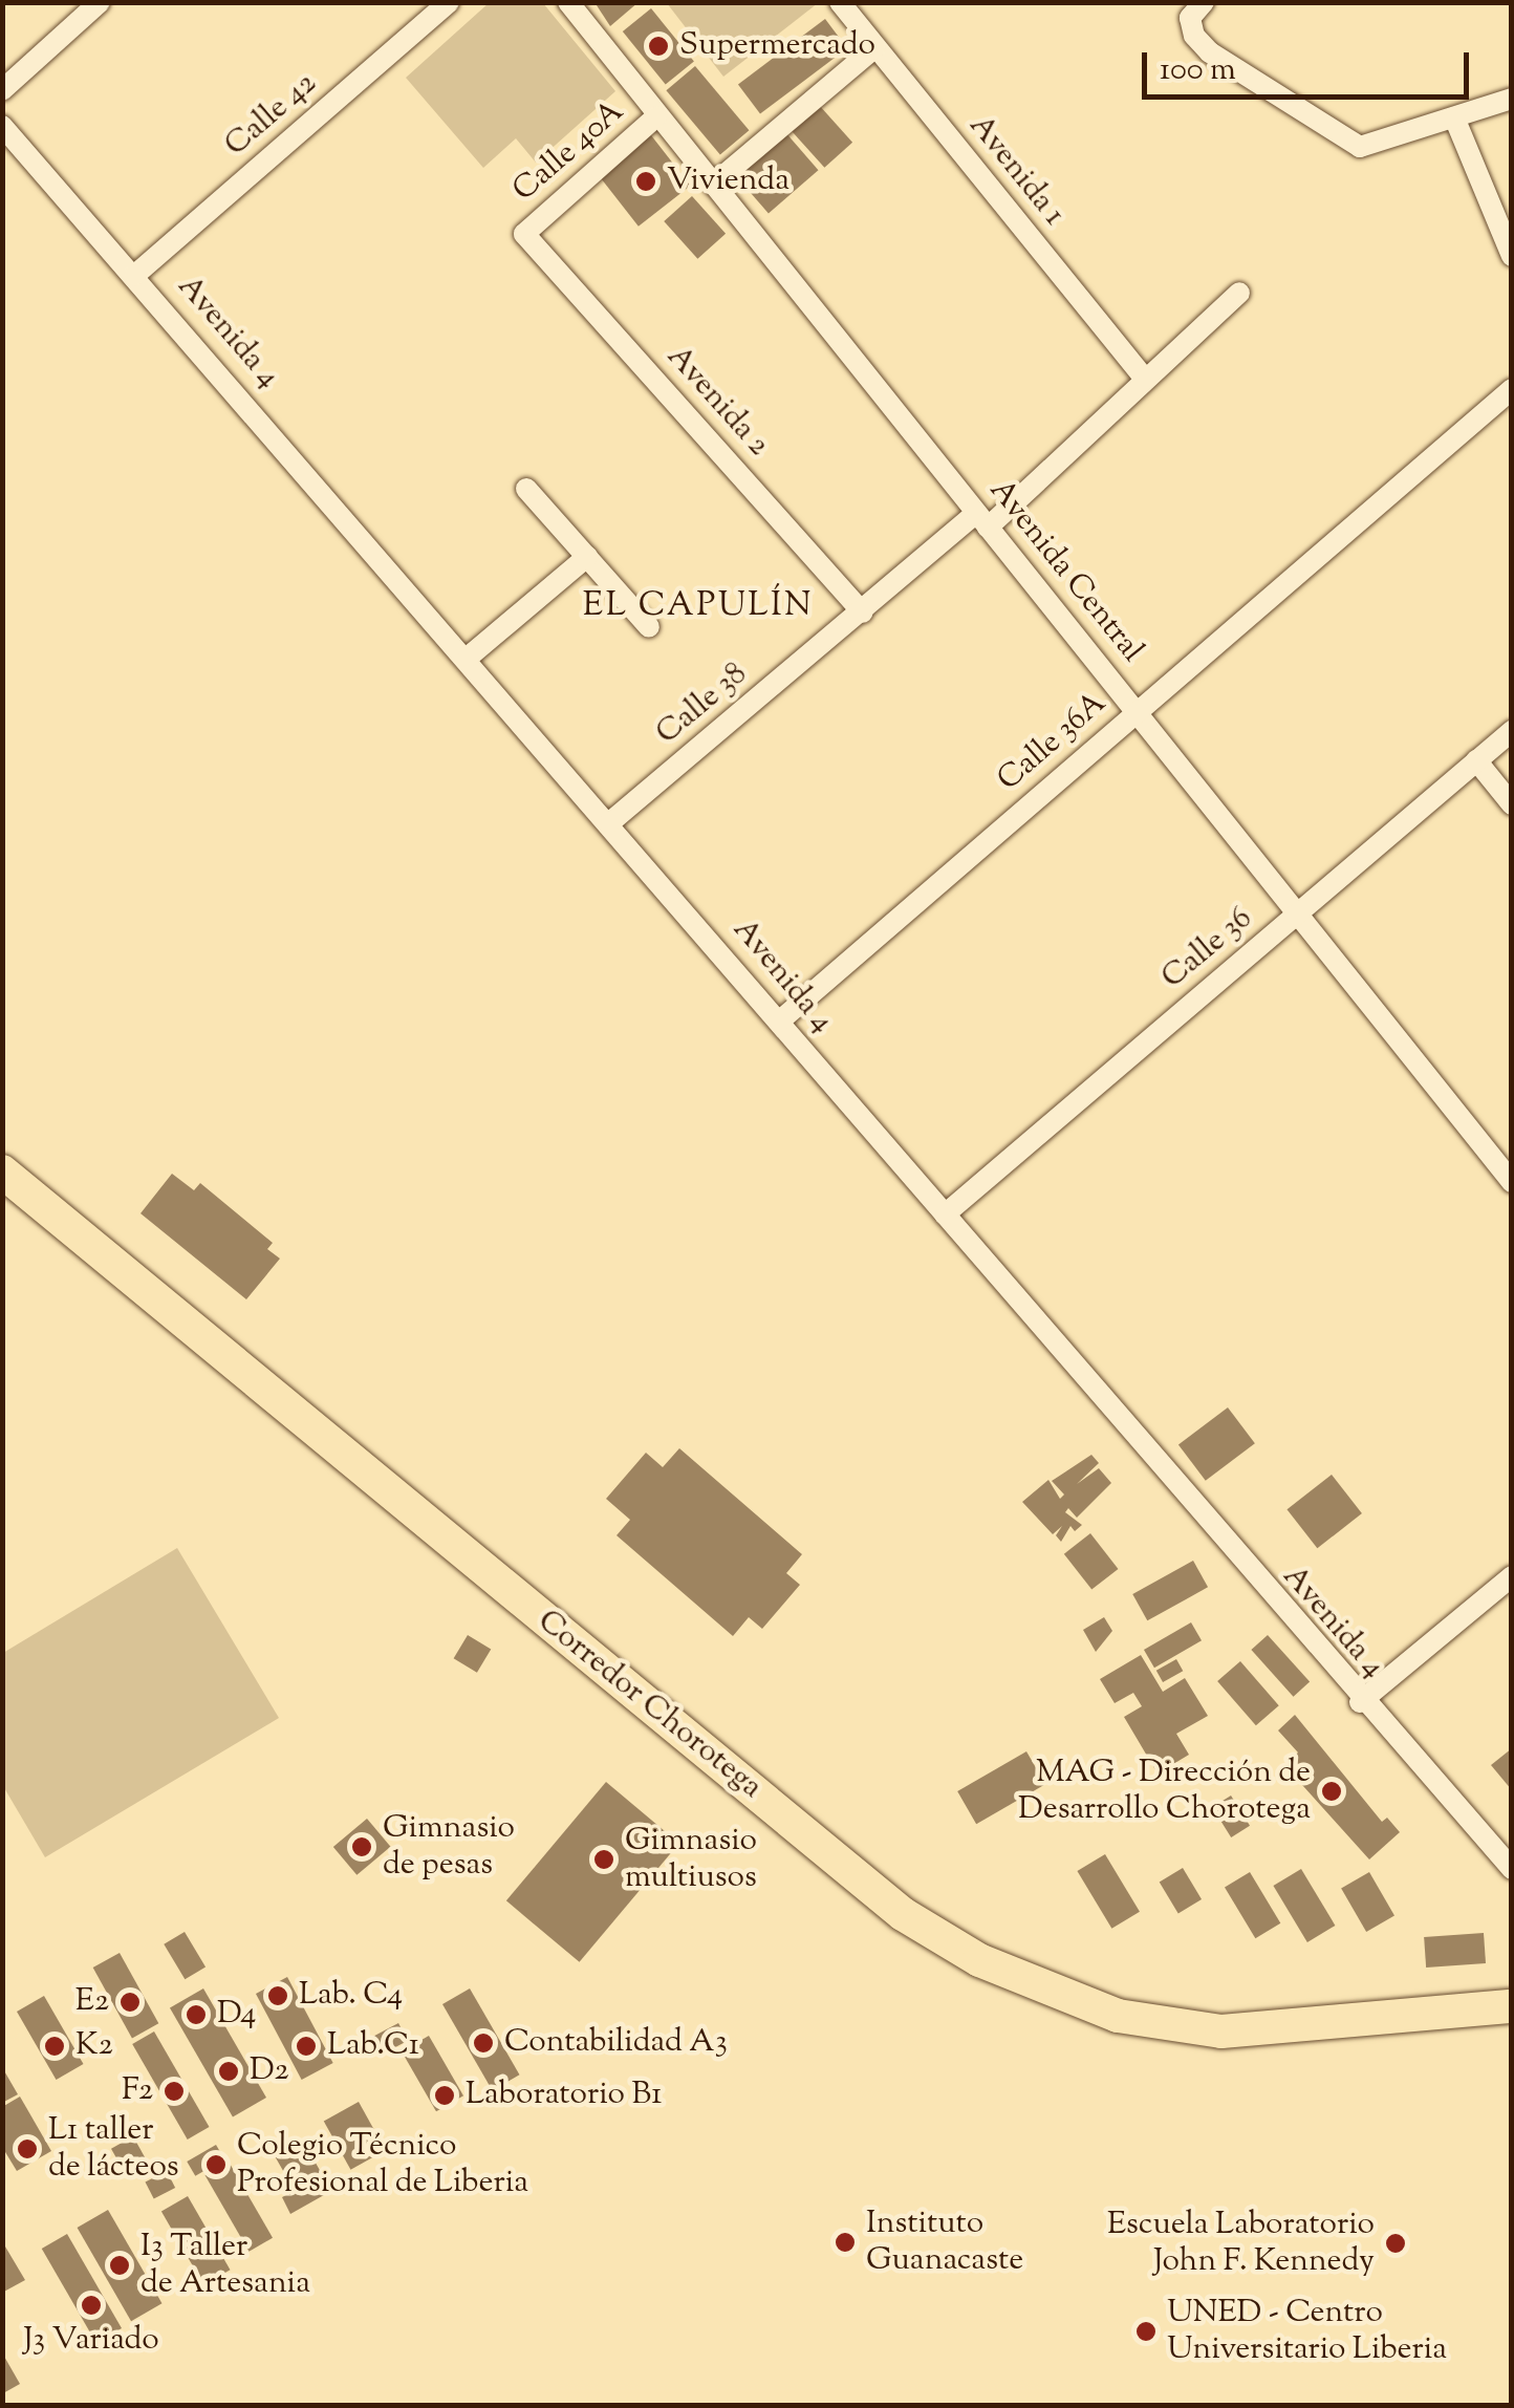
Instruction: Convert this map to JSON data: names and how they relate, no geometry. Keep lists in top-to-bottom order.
{
  "streets": {
    "main road": ["Corredor Chorotega"],
    "street": [
      "Calle 42",
      "Calle 40A",
      "Avenida 1",
      "Avenida 4",
      "Avenida 2",
      "Avenida Central",
      "Calle 38",
      "Calle 36A",
      "Calle 36"
    ]
  },
  "crossings": [
    ["Calle 42", "Avenida 4"],
    ["Calle 40A", "Avenida 2"],
    ["Calle 40A", "Avenida Central"],
    ["Avenida 1", "Calle 38"],
    ["Avenida 4", "Calle 38"],
    ["Avenida 4", "Calle 36A"],
    ["Avenida 4", "Calle 36"],
    ["Avenida 2", "Calle 38"],
    ["Avenida Central", "Calle 38"],
    ["Avenida Central", "Calle 36A"],
    ["Avenida Central", "Calle 36"]
  ],
  "districts": ["EL CAPULÍN"],
  "places": [
    "Supermercado",
    "Vivienda",
    "MAG - Dirección de Desarrollo Chorotega",
    "Gimnasio de pesas",
    "Gimnasio multiusos",
    "Lab. C4",
    "E2",
    "D4",
    "Contabilidad A3",
    "K2",
    "Lab.C1",
    "D2",
    "F2",
    "Laboratorio B1",
    "L1 taller de lácteos",
    "Colegio Técnico Profesional de Liberia",
    "Instituto Guanacaste",
    "Escuela Laboratorio John F. Kennedy",
    "I3 Taller de Artesania",
    "J3 Variado",
    "UNED - Centro Universitario Liberia"
  ],
  "scale_bar": "100 m"
}
